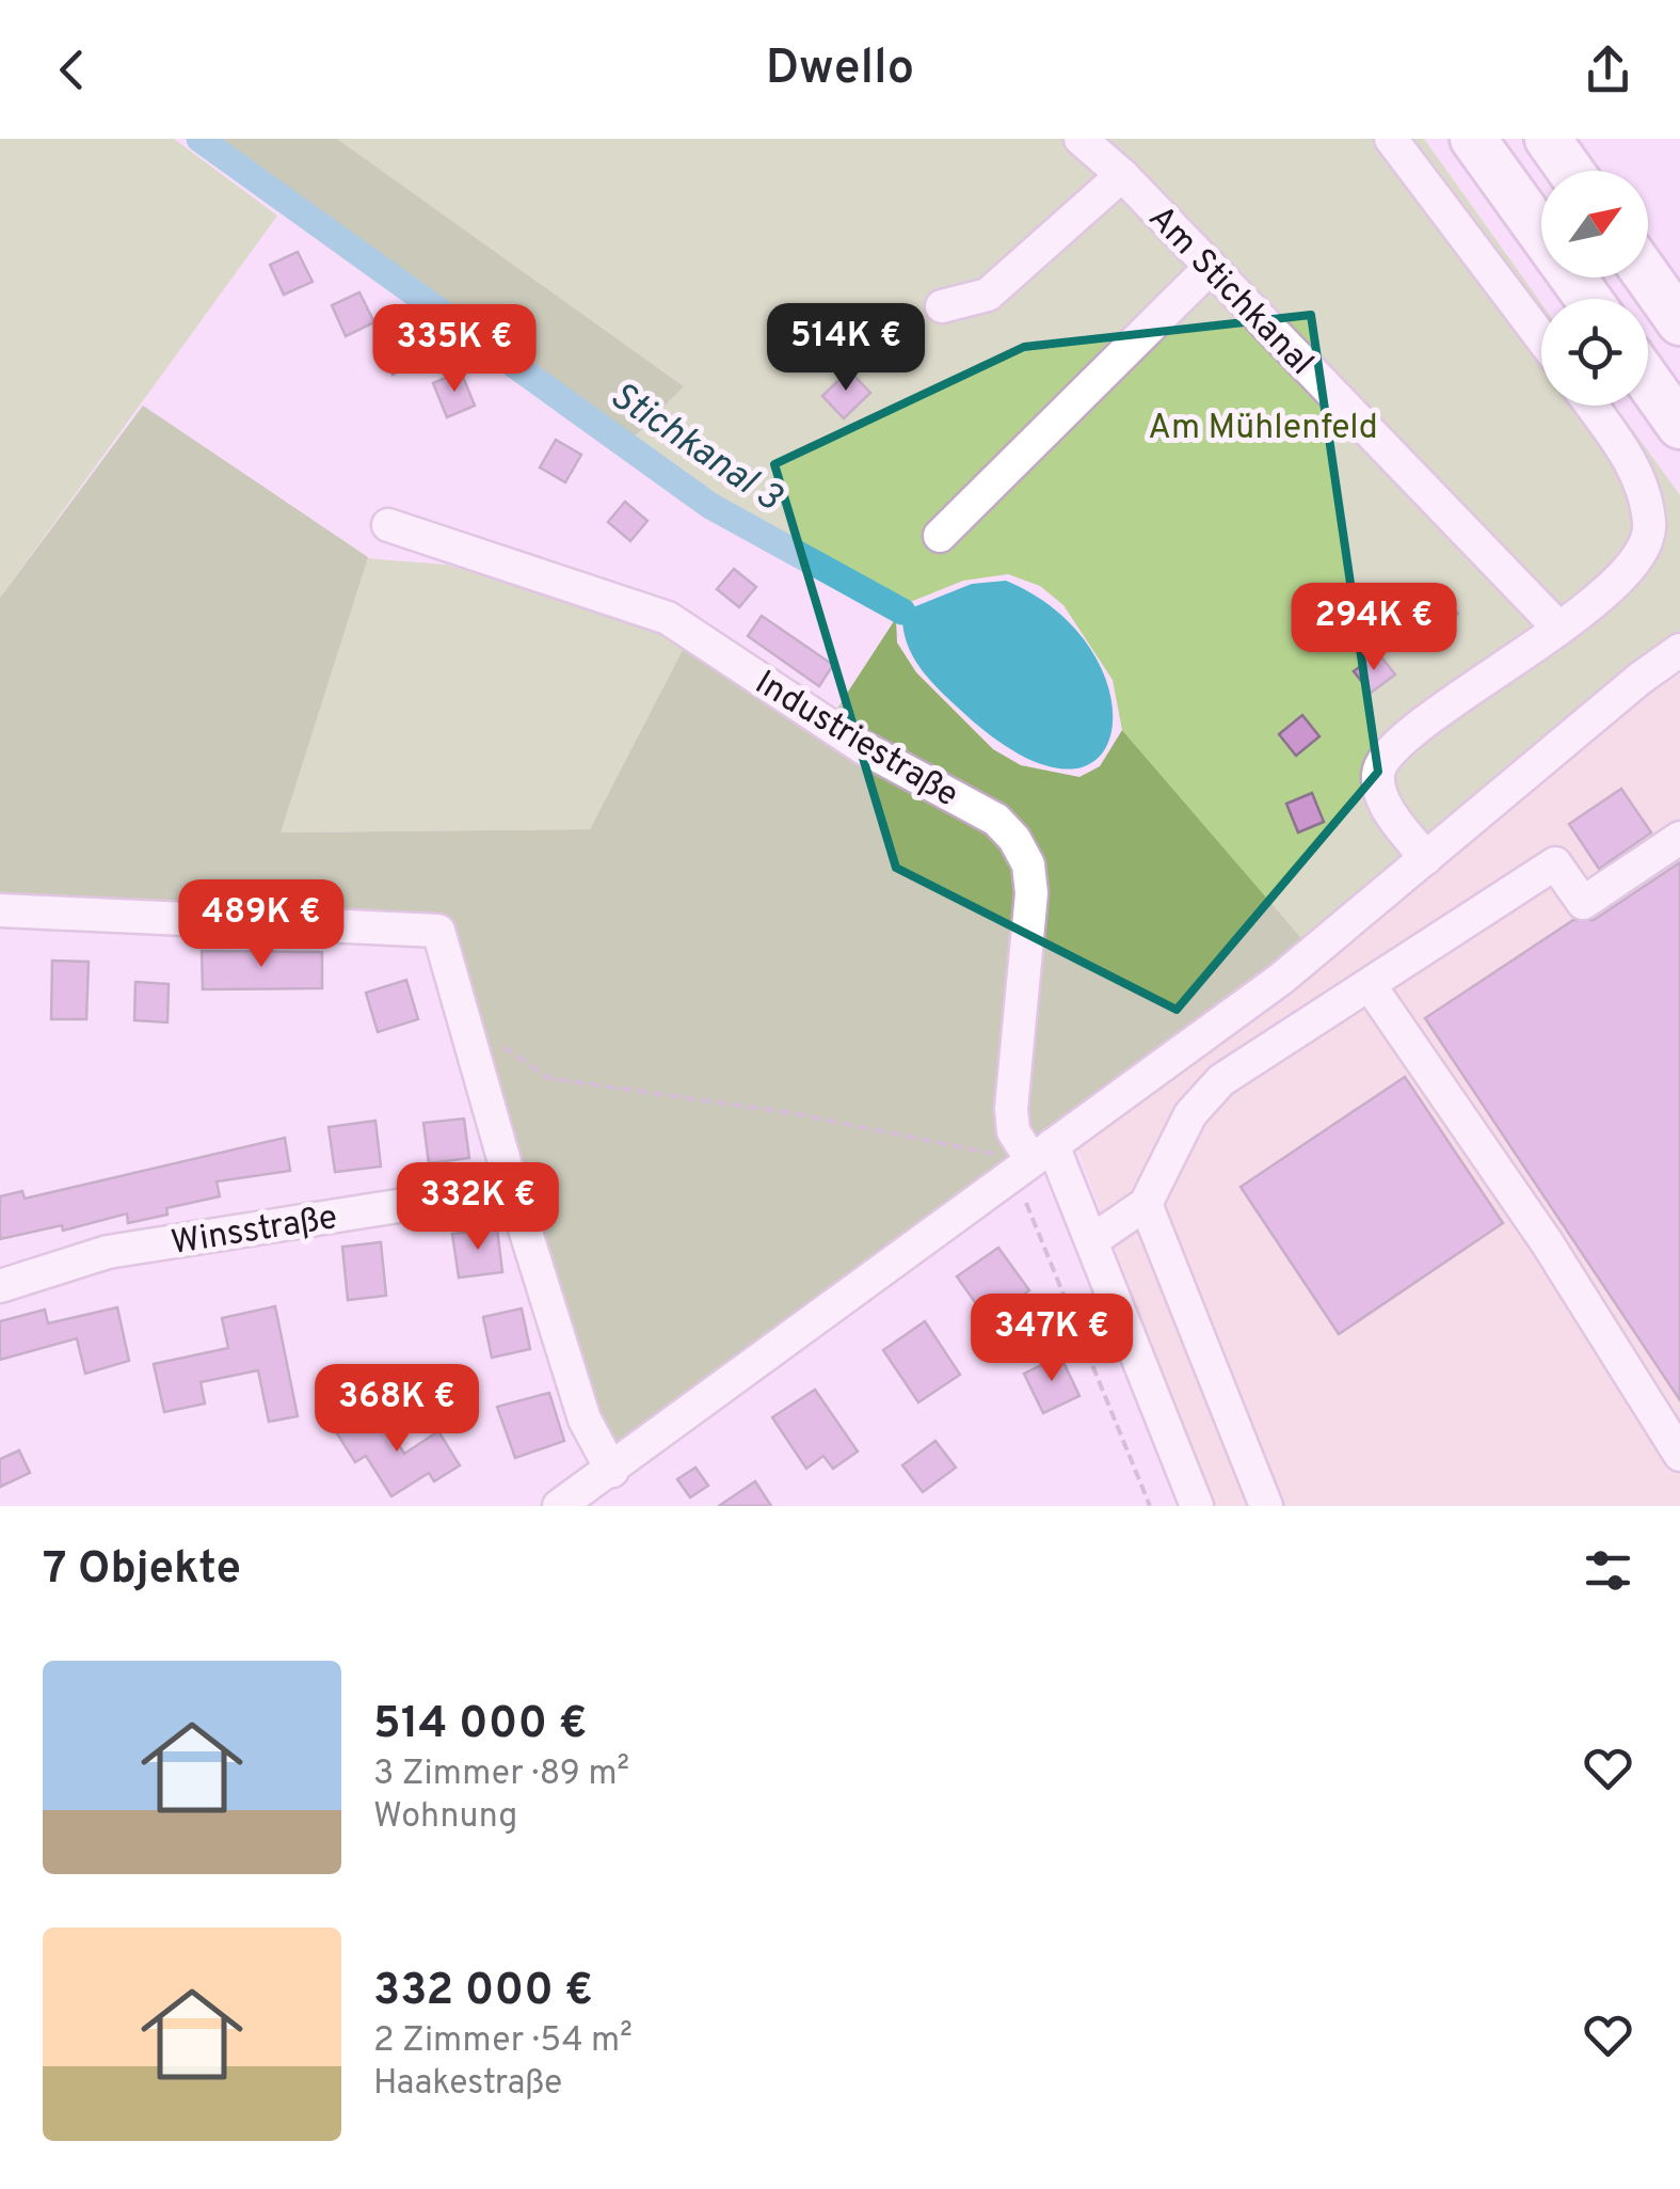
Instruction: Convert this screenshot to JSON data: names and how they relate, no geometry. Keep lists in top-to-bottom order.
{
  "streets": {
    "street": ["Am Stichkanal", "Industriestraße", "Winsstraße"]
  },
  "water": ["Stichkanal 3"],
  "parks": ["Am Mühlenfeld"],
  "north": "top right",
  "page": {
    "header": "Dwello",
    "price": [
      "514K €",
      "335K €",
      "294K €",
      "489K €",
      "332K €",
      "347K €",
      "368K €"
    ],
    "heading": "7 Objekte",
    "list": [
      {
        "name": "514 000 €",
        "note": "3 Zimmer · 89 m² · Wohnung"
      },
      {
        "name": "332 000 €",
        "note": "2 Zimmer · 54 m² · Haakestraße"
      }
    ]
  }
}
